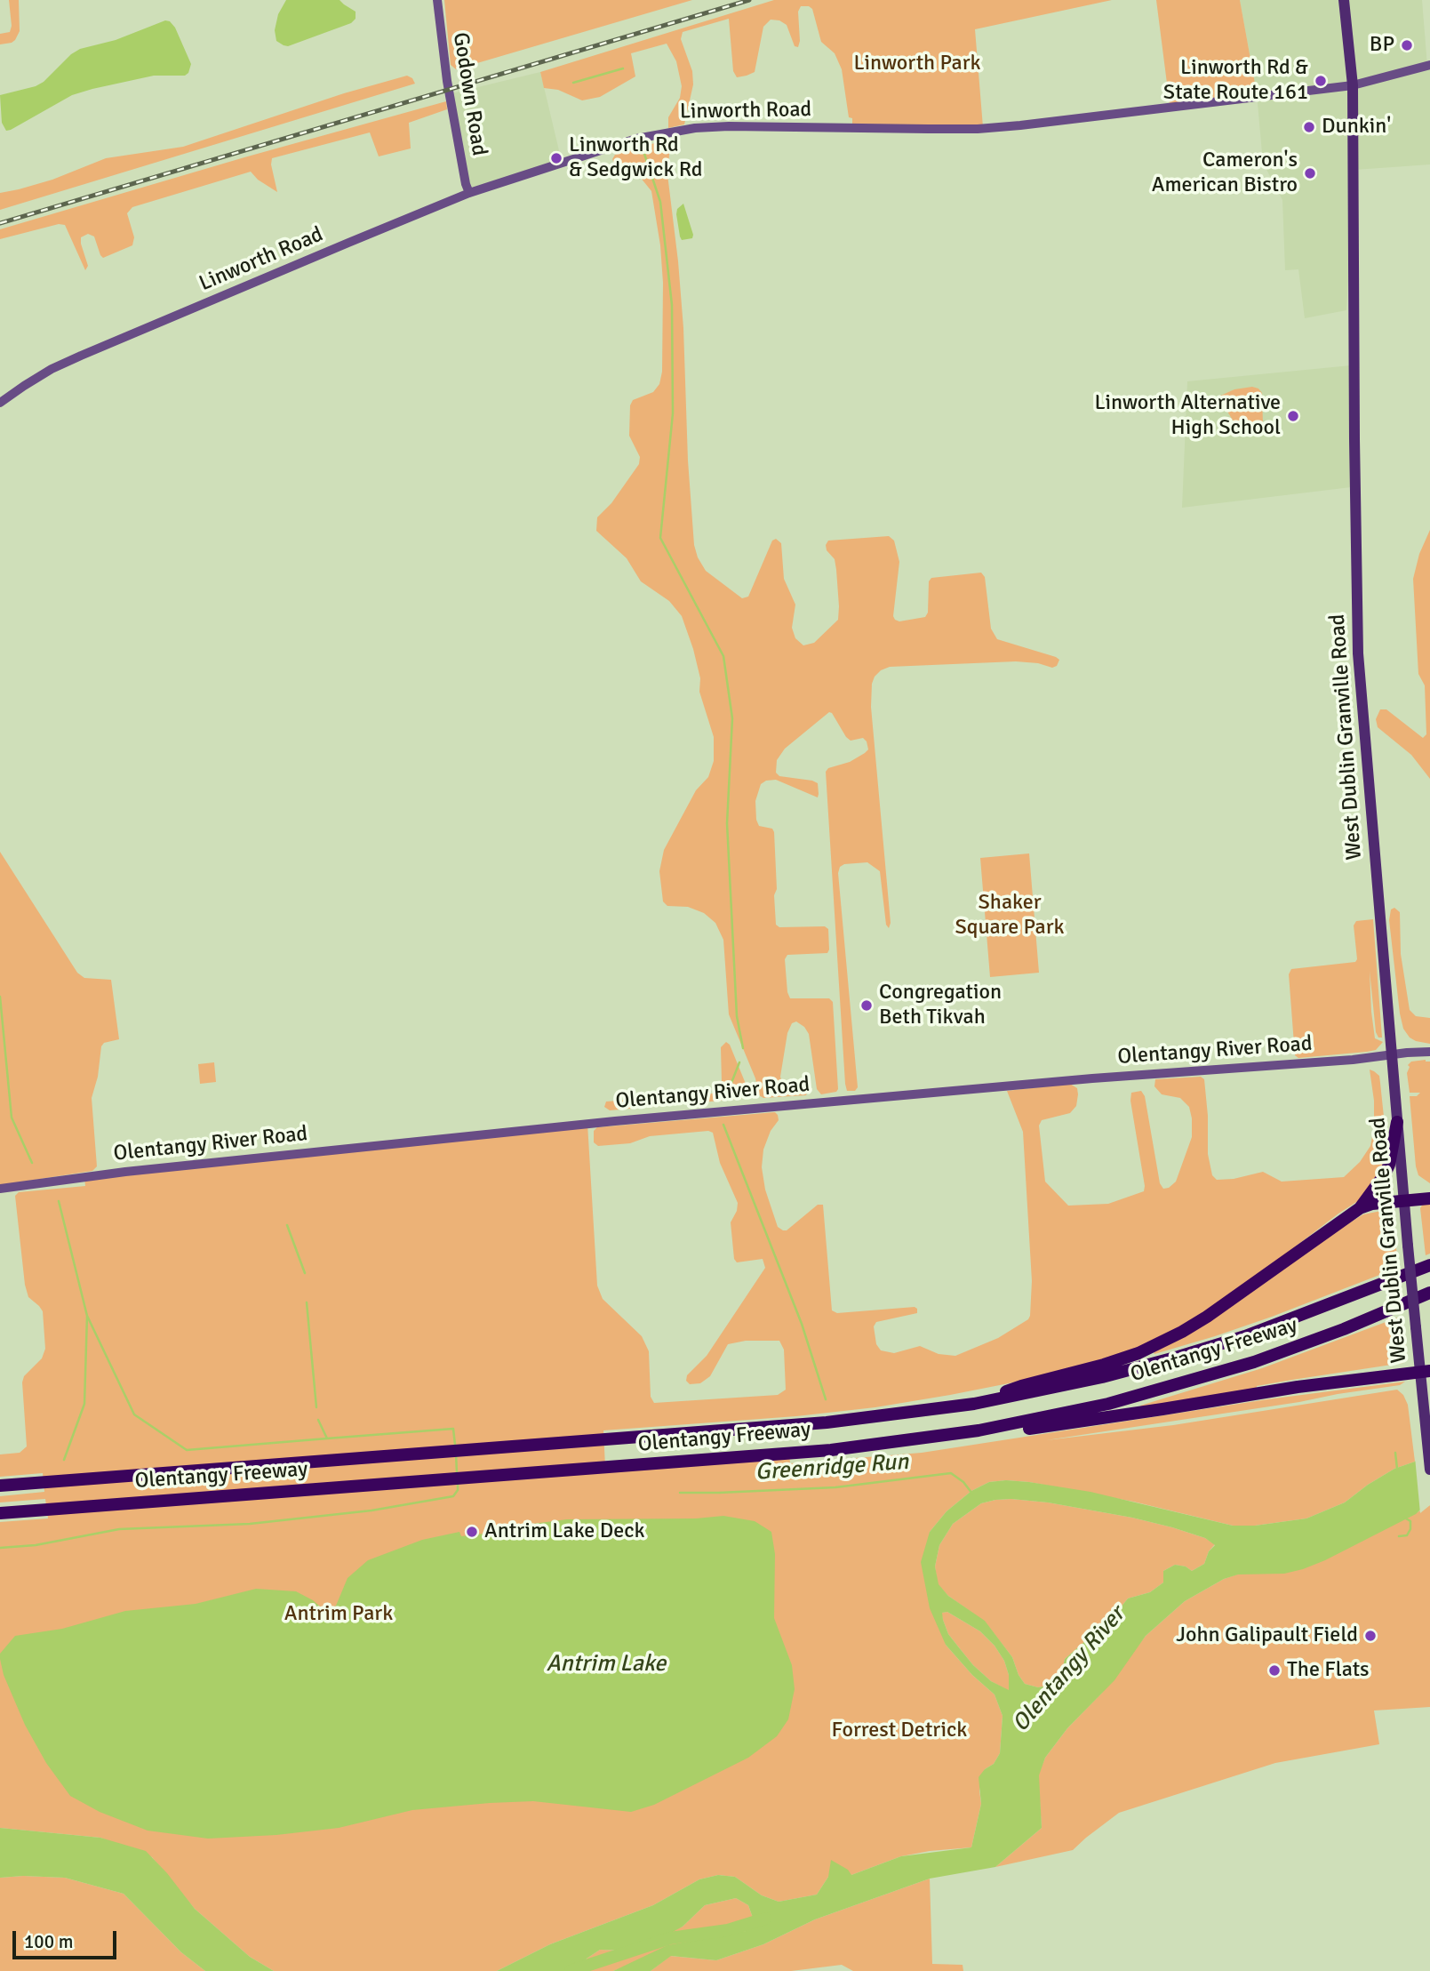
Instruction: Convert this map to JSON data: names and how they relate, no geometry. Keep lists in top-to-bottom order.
{
  "streets": {
    "highway": ["Olentangy Freeway"],
    "main road": [
      "Godown Road",
      "Linworth Road",
      "West Dublin Granville Road",
      "Olentangy River Road"
    ]
  },
  "crossings": [
    ["Godown Road", "Linworth Road"],
    ["Linworth Road", "West Dublin Granville Road"],
    ["West Dublin Granville Road", "Olentangy River Road"]
  ],
  "water": ["Greenridge Run", "Antrim Lake", "Olentangy River"],
  "parks": [
    "Linworth Park",
    "Shaker Square Park",
    "Antrim Park",
    "Forrest Detrick"
  ],
  "places": [
    "BP",
    "Linworth Rd & State Route 161",
    "Dunkin'",
    "Linworth Rd & Sedgwick Rd",
    "Cameron's American Bistro",
    "Linworth Alternative High School",
    "Congregation Beth Tikvah",
    "Antrim Lake Deck",
    "John Galipault Field",
    "The Flats"
  ],
  "scale_bar": "100 m"
}
